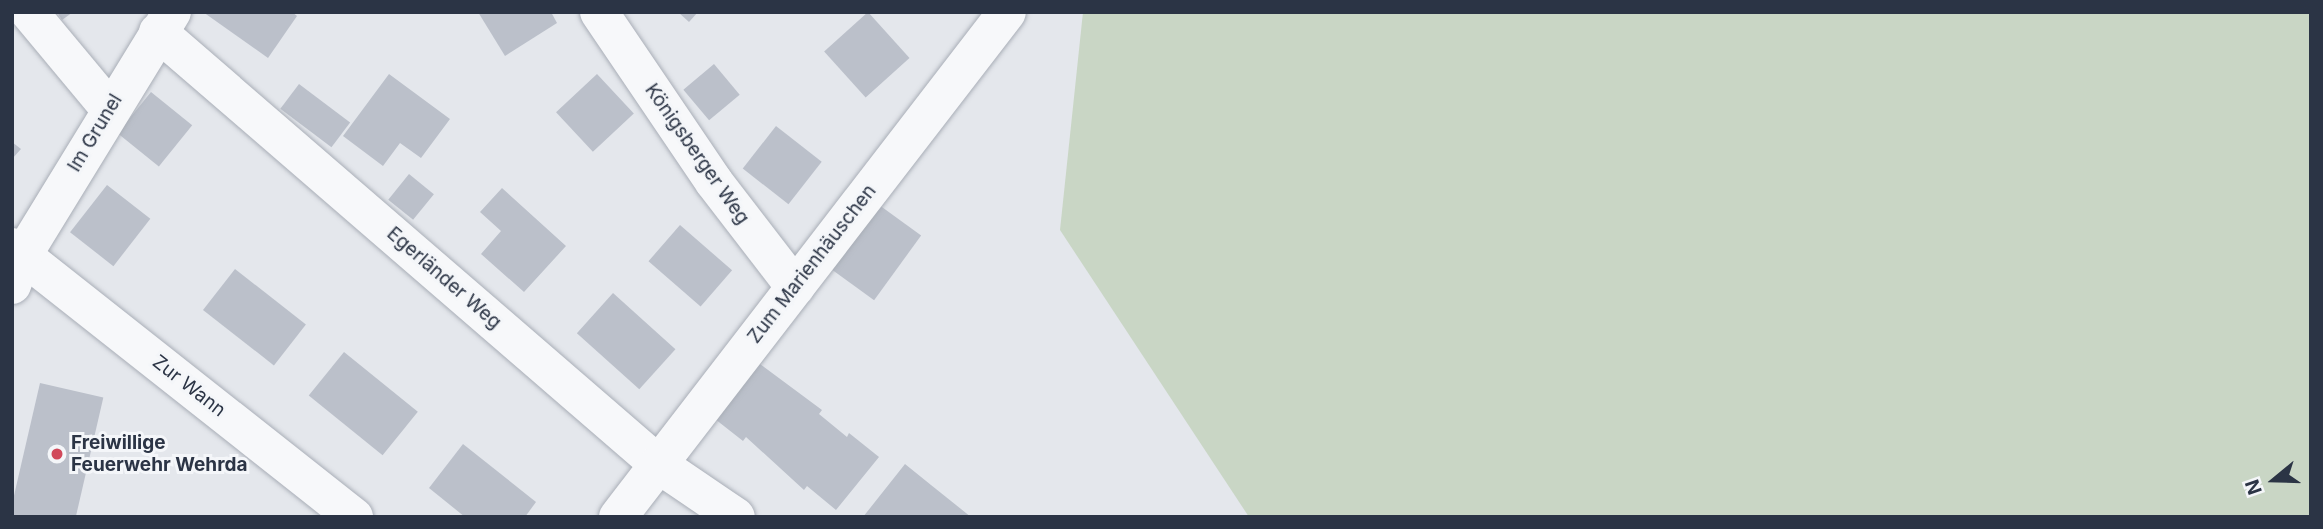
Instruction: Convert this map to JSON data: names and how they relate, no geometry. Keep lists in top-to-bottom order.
{
  "streets": {
    "street": [
      "Im Grunel",
      "Königsberger Weg",
      "Zum Marienhäuschen",
      "Egerländer Weg",
      "Zur Wann"
    ]
  },
  "crossings": [
    ["Im Grunel", "Egerländer Weg"],
    ["Im Grunel", "Zur Wann"],
    ["Königsberger Weg", "Zum Marienhäuschen"],
    ["Zum Marienhäuschen", "Egerländer Weg"]
  ],
  "places": ["Freiwillige Feuerwehr Wehrda"],
  "north": "left"
}
